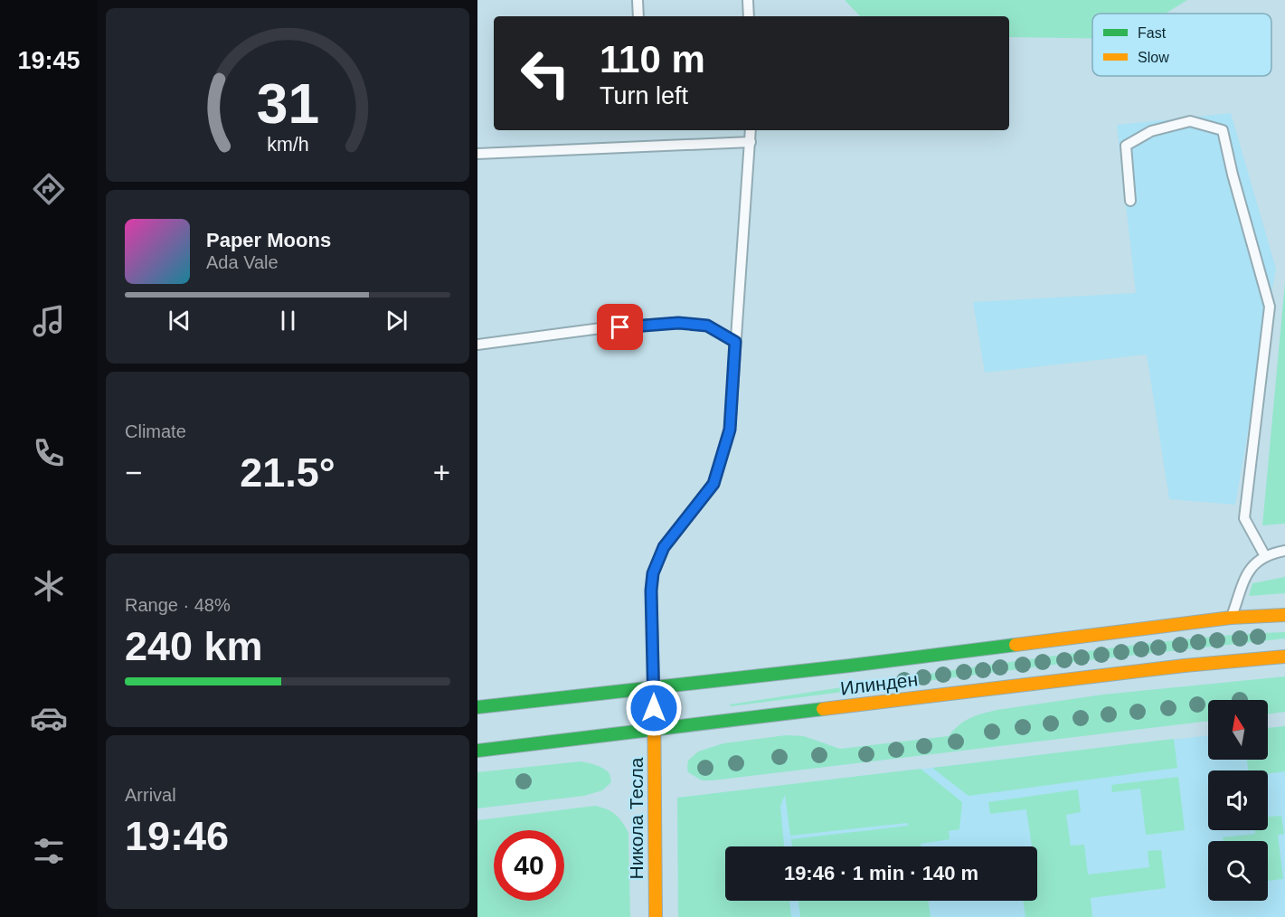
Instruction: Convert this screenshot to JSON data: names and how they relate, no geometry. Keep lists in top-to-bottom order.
{
  "streets": {
    "street": ["Илинден", "Никола Тесла"]
  },
  "crossings": [
    ["Илинден", "Никола Тесла"]
  ],
  "legend": ["Fast", "Slow"],
  "north": "top",
  "page": {
    "tabs": "19:45",
    "turn": ["110 m", "Turn left"],
    "song": ["Paper Moons", "Ada Vale"],
    "tile": [
      "Climate",
      ["Range · 48%", "240 km"],
      ["Arrival", "19:46"]
    ],
    "heat": ["−", "21.5°", "+"],
    "limit": "40",
    "trip": "19:46 · 1 min · 140 m",
    "gauge": ["31", "km/h"]
  }
}
